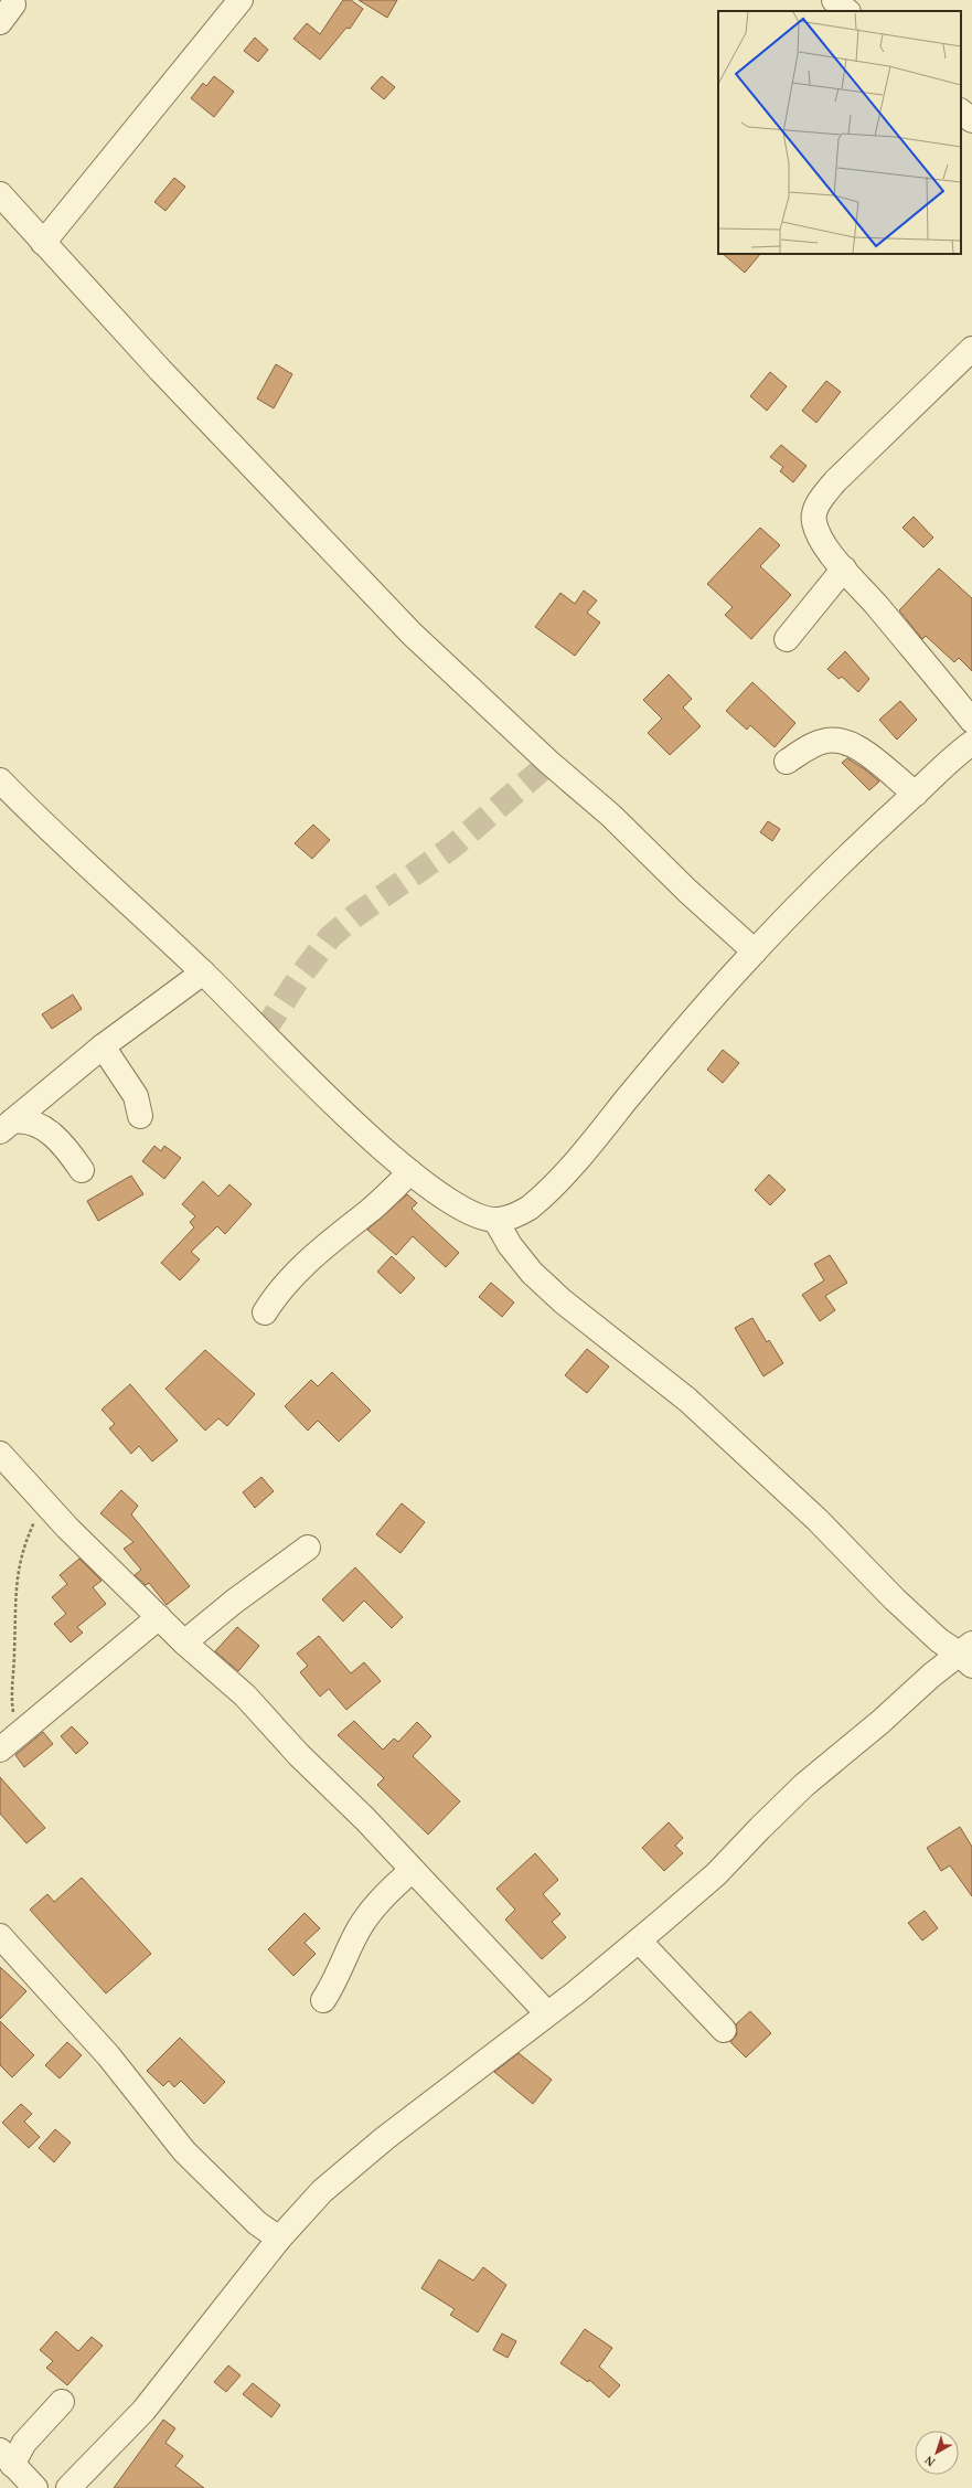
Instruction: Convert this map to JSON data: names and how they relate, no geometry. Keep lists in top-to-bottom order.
{
  "north": "bottom left"
}
